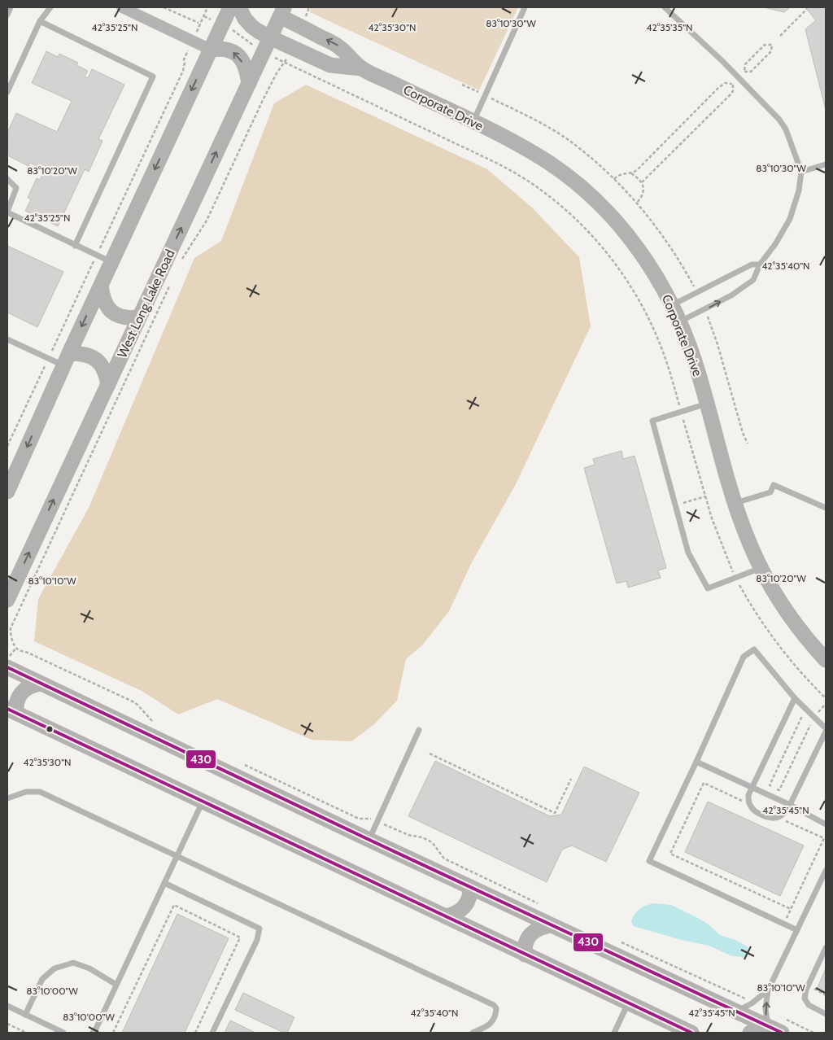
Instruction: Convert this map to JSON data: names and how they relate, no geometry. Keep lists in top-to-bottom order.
{
  "streets": {
    "main road": ["Corporate Drive", "West Long Lake Road"]
  },
  "crossings": [
    ["Corporate Drive", "West Long Lake Road"]
  ],
  "lines": ["transit line 430"],
  "coordinates": [
    "83°10'30\"W",
    "42°35'25\"N",
    "42°35'30\"N",
    "42°35'35\"N",
    "83°10'20\"W",
    "42°35'40\"N",
    "83°10'10\"W",
    "42°35'45\"N",
    "83°10'00\"W"
  ]
}
